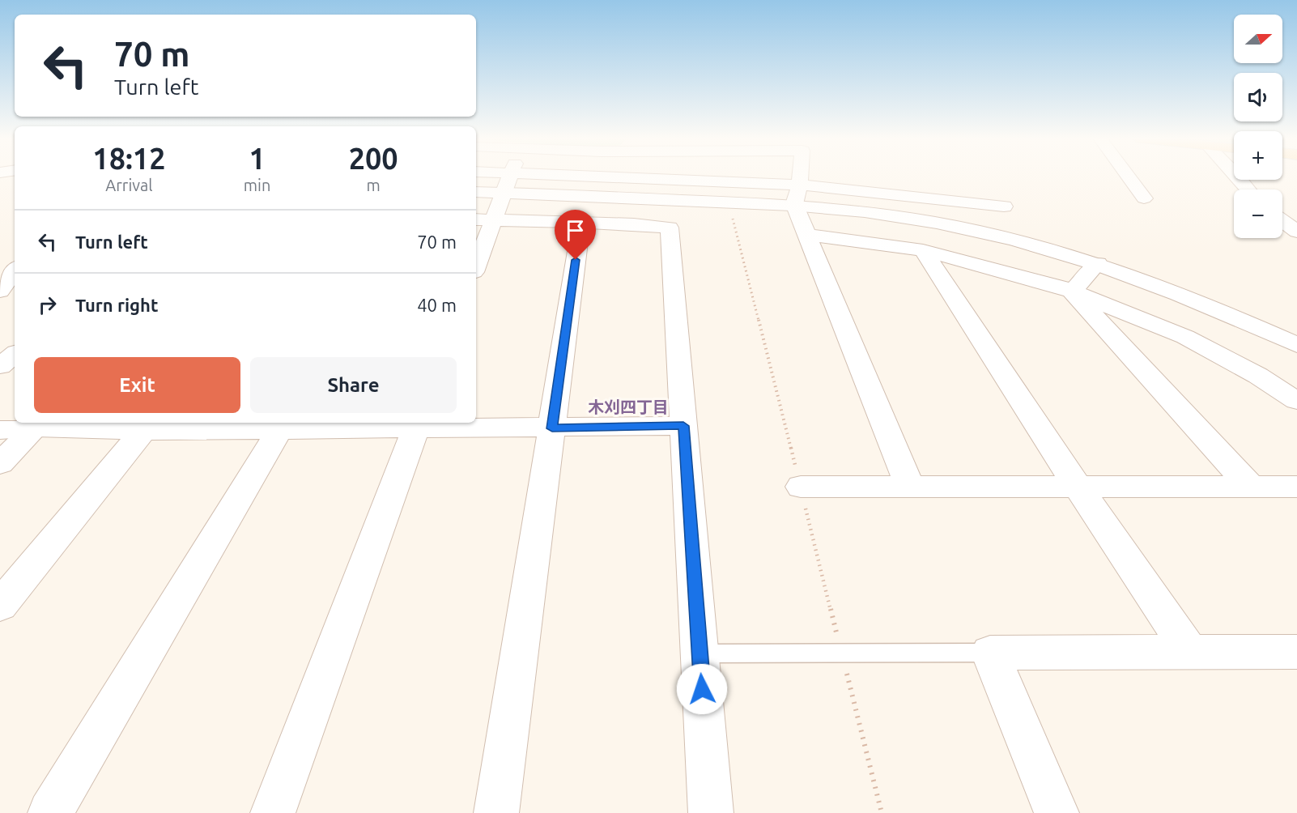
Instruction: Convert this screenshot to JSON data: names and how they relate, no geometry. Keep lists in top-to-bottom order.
{
  "districts": ["木刈四丁目"],
  "north": "right",
  "page": {
    "map_buttons": ["+", "−"],
    "turn": ["70 m", "Turn left"],
    "eta": [
      "18:12",
      "Arrival",
      "1",
      "min",
      "200",
      "m"
    ],
    "list": [
      {
        "name": "Turn left",
        "value": "70 m"
      },
      {
        "name": "Turn right",
        "value": "40 m"
      }
    ],
    "buttons": ["Exit", "Share"]
  }
}
